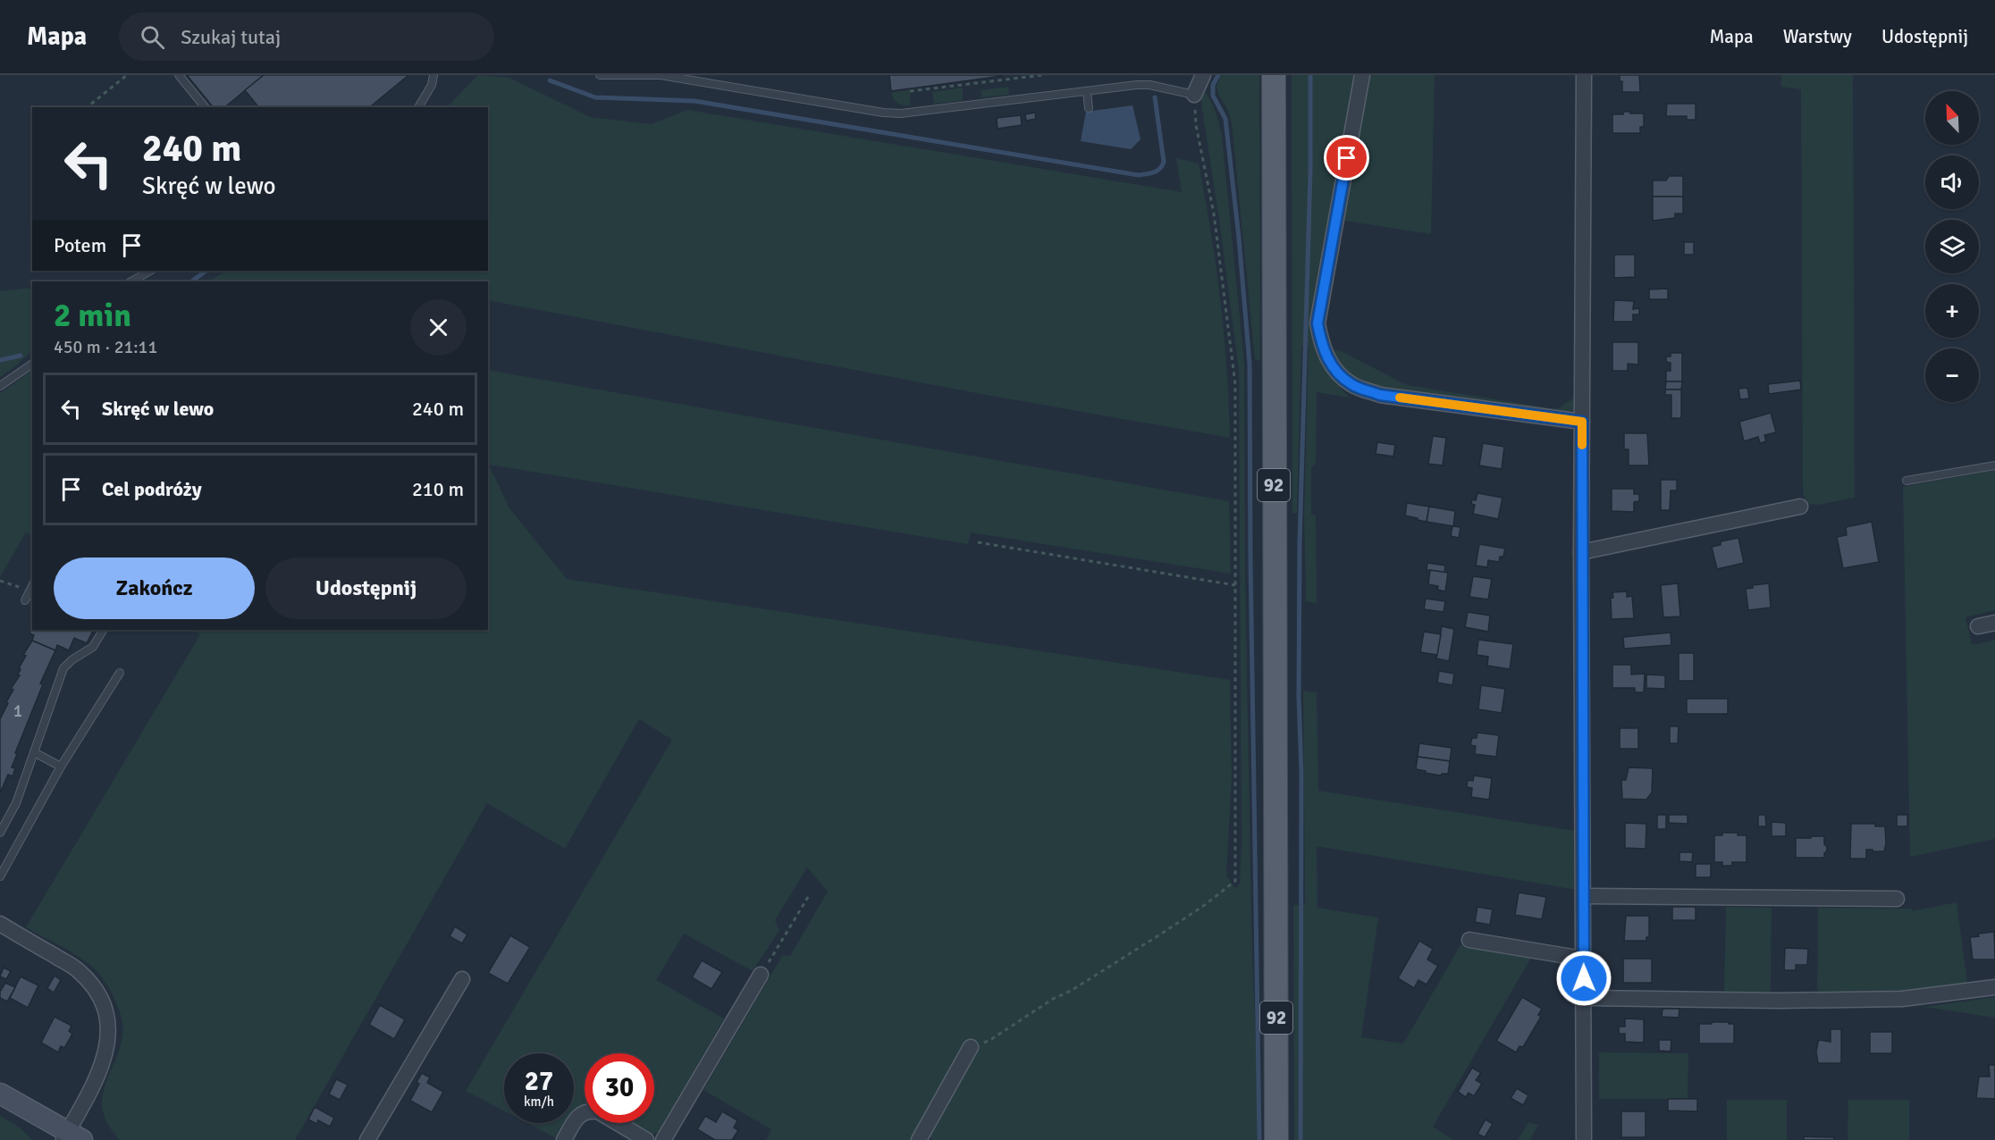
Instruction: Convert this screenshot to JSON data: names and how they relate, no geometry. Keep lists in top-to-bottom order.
{
  "streets": {
    "main road": ["92"]
  },
  "house_numbers": ["1"],
  "north": "top left",
  "page": {
    "header": "Mapa",
    "search": "Szukaj tutaj",
    "nav": ["Mapa", "Warstwy", "Udostępnij"],
    "map_buttons": ["+", "−"],
    "turn": ["240 m", "Skręć w lewo"],
    "then": "Potem",
    "heading": ["2 min", "450 m · 21:11"],
    "list": [
      {
        "name": "Skręć w lewo",
        "value": "240 m"
      },
      {
        "name": "Cel podróży",
        "value": "210 m"
      }
    ],
    "buttons": ["Zakończ", "Udostępnij"],
    "speed": "27 km/h",
    "limit": "30"
  }
}
